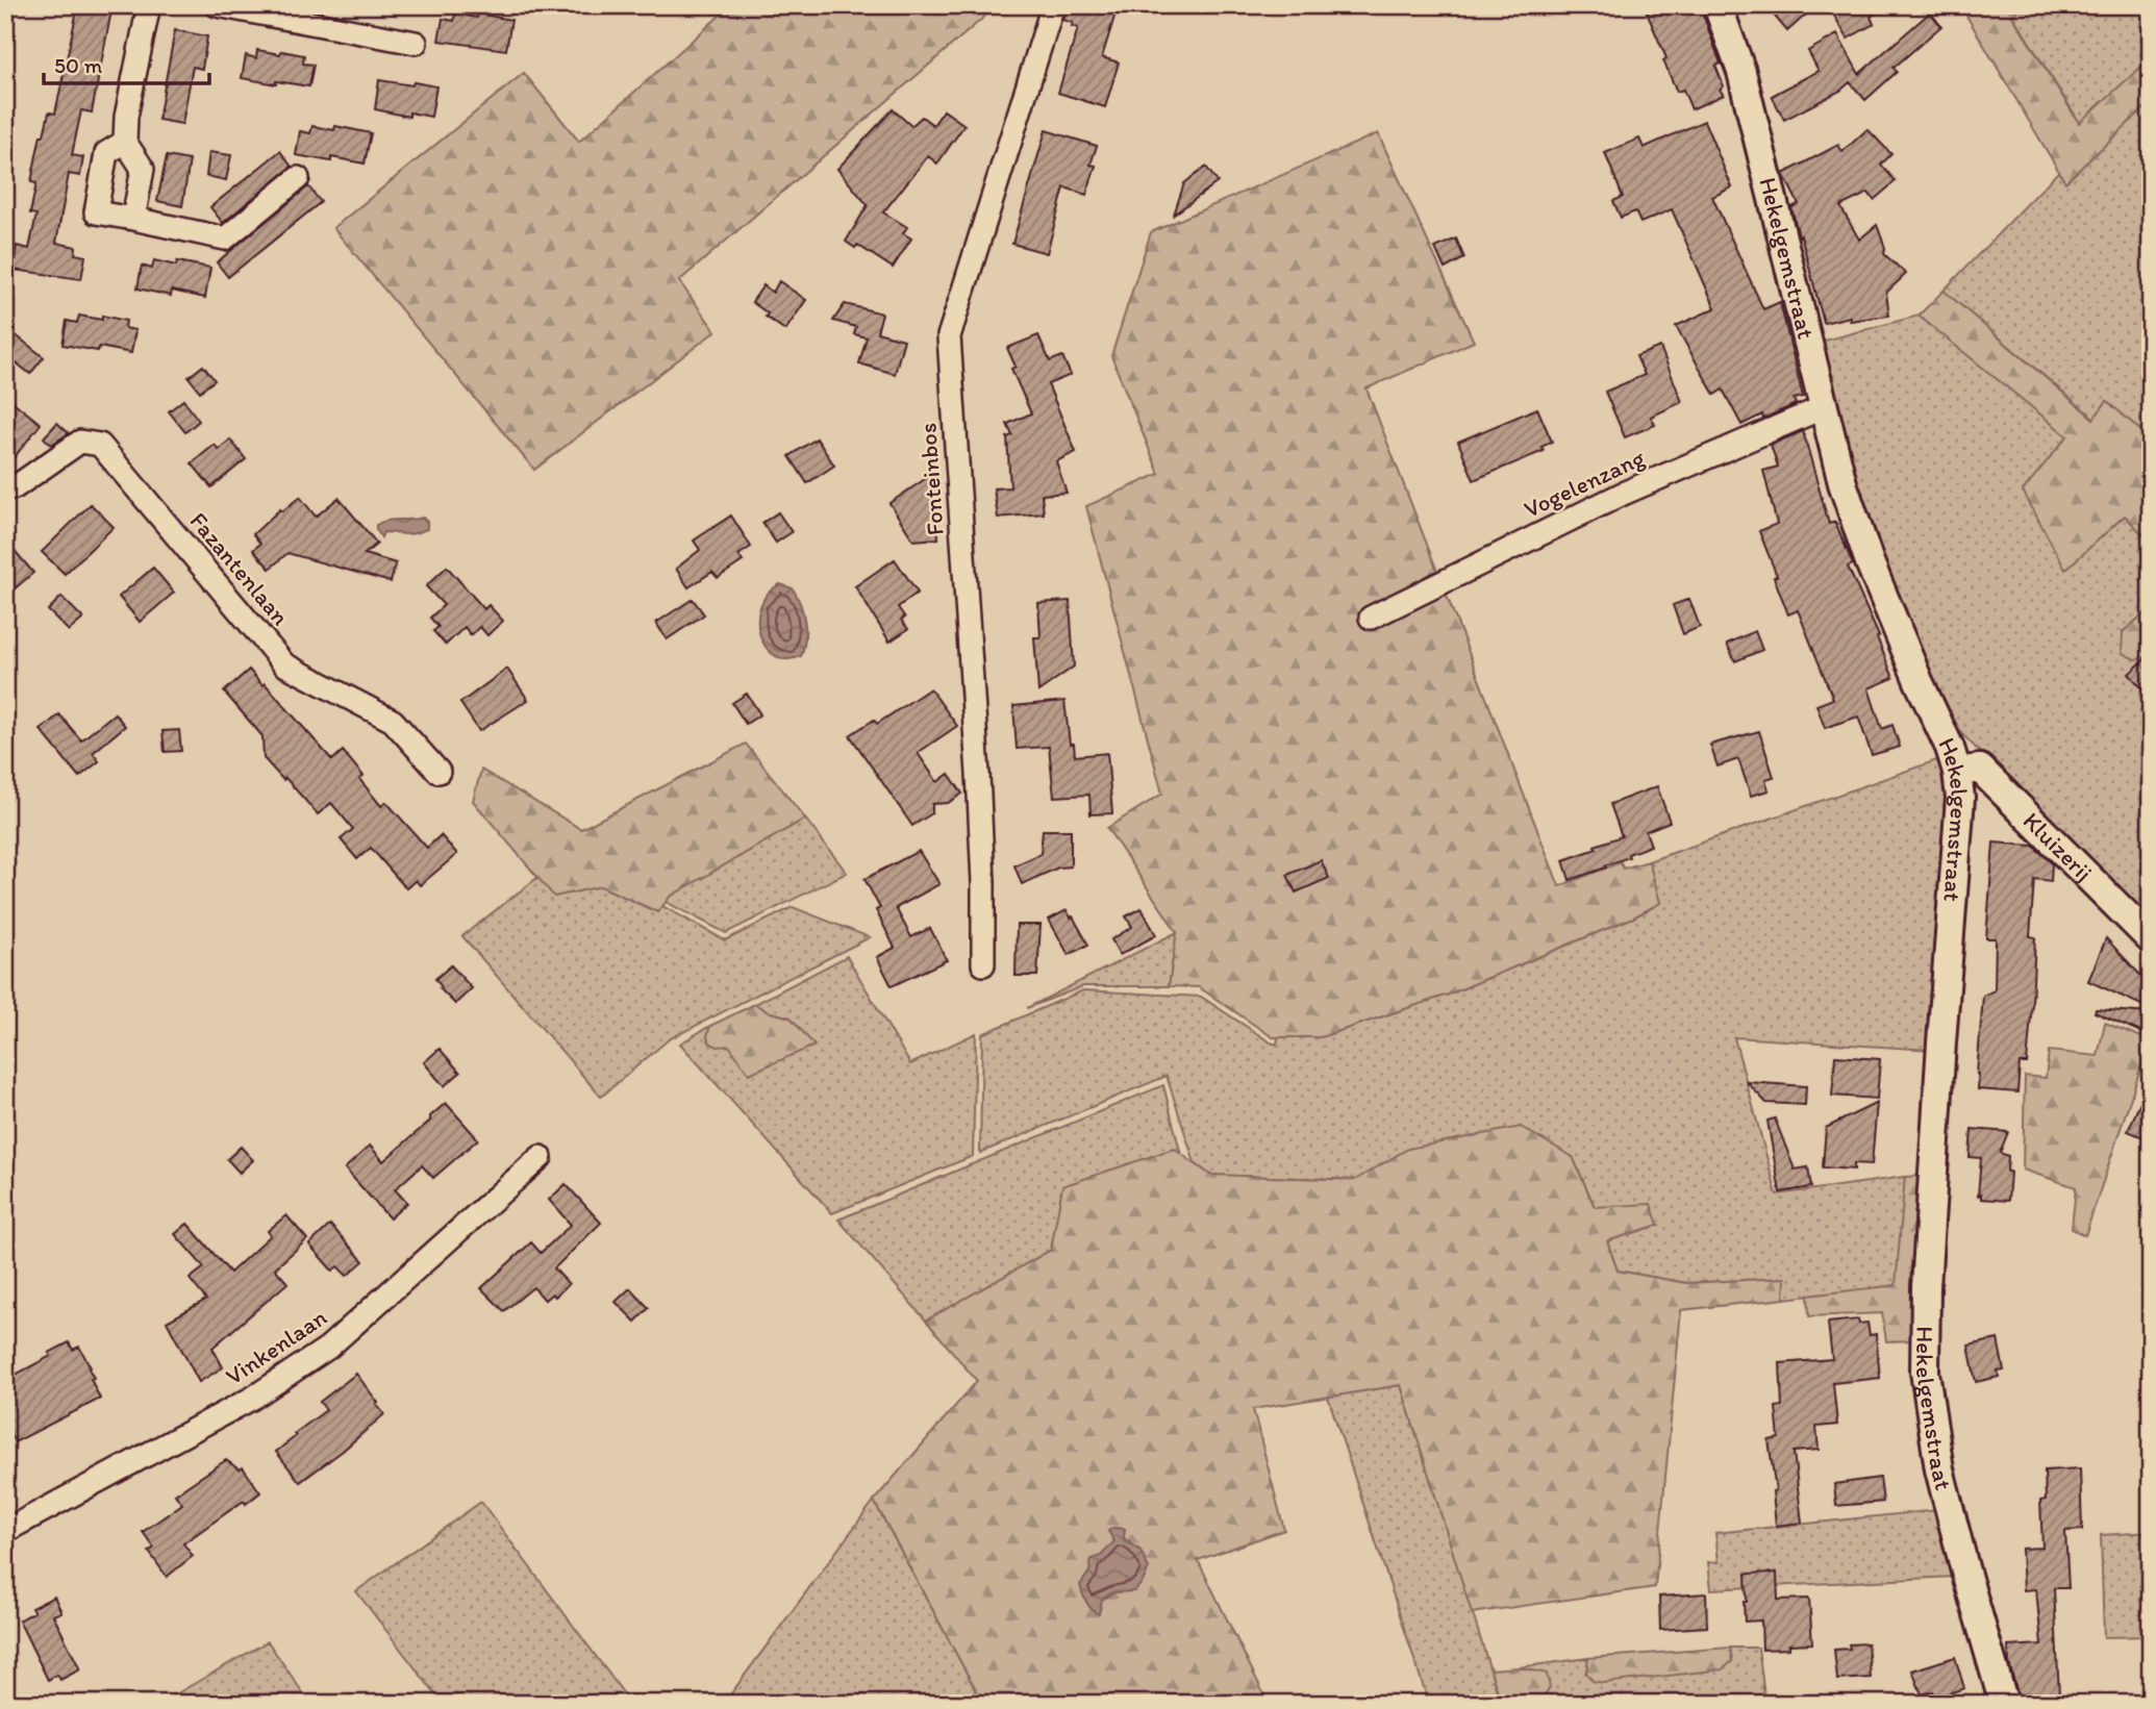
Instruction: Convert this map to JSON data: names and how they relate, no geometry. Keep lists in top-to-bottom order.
{
  "streets": {
    "street": [
      "Hekelgemstraat",
      "Fonteinbos",
      "Vogelenzang",
      "Fazantenlaan",
      "Kluizerij",
      "Vinkenlaan"
    ]
  },
  "crossings": [
    ["Hekelgemstraat", "Vogelenzang"],
    ["Hekelgemstraat", "Kluizerij"]
  ],
  "scale_bar": "50 m"
}
